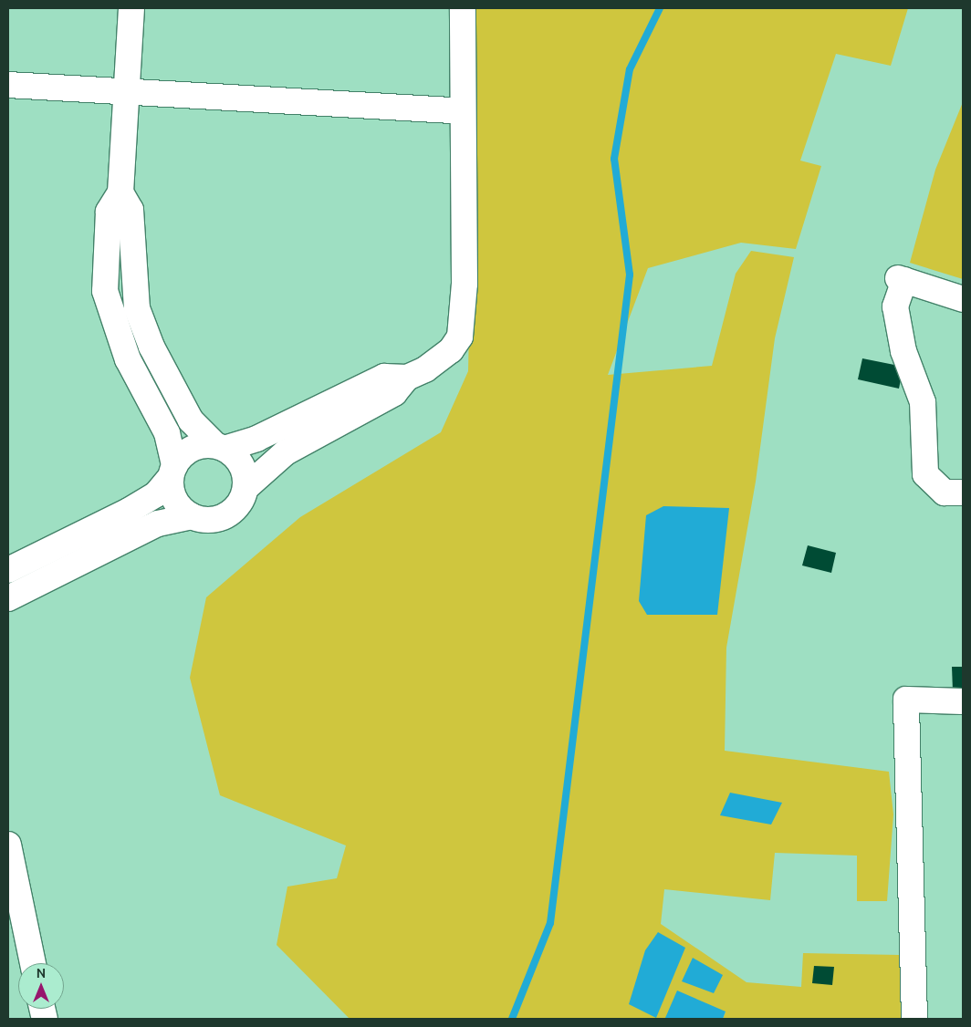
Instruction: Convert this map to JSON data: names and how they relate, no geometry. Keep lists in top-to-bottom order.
{
  "north": "top"
}
